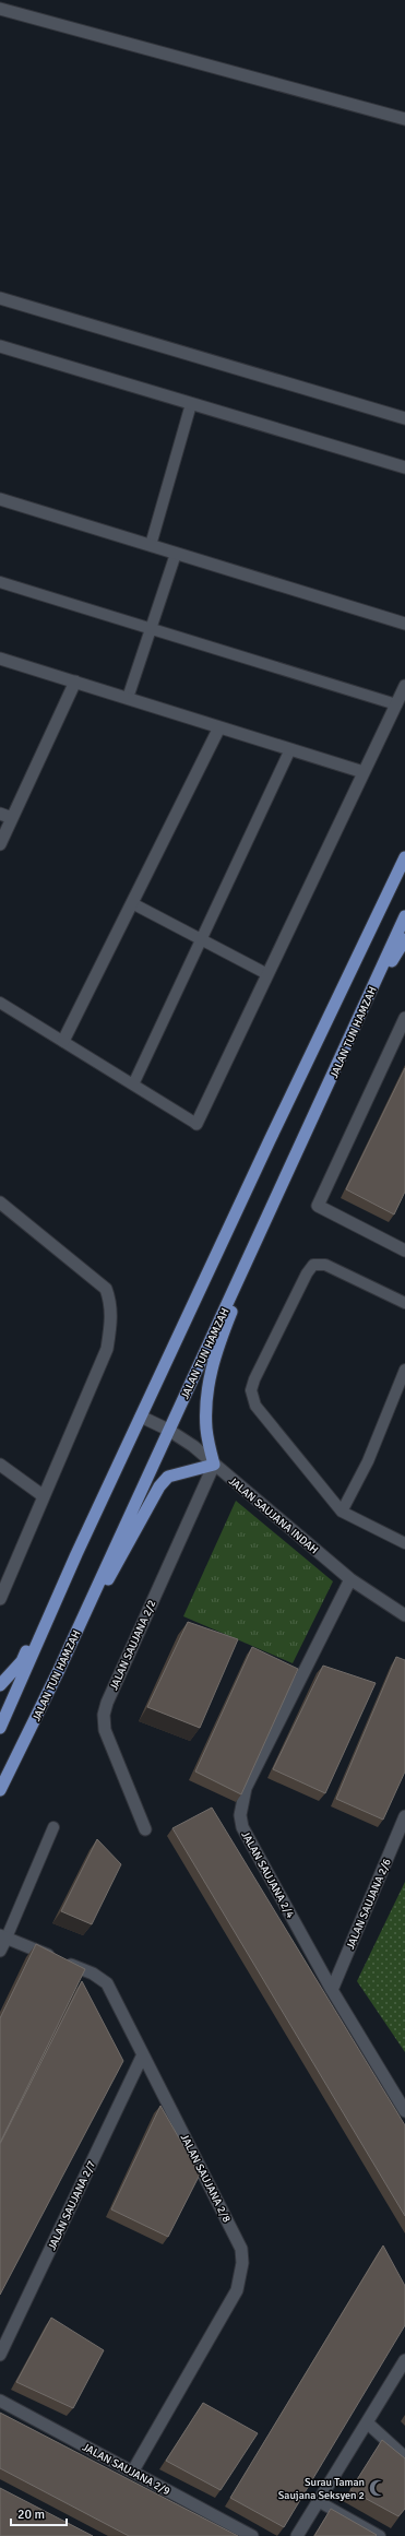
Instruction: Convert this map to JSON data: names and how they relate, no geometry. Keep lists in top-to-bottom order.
{
  "streets": {
    "main road": ["JALAN TUN HAMZAH"],
    "street": [
      "JALAN SAUJANA INDAH",
      "JALAN SAUJANA 2/2",
      "JALAN SAUJANA 2/4",
      "JALAN SAUJANA 2/6",
      "JALAN SAUJANA 2/8",
      "JALAN SAUJANA 2/7",
      "JALAN SAUJANA 2/9"
    ]
  },
  "crossings": [
    ["JALAN TUN HAMZAH", "JALAN SAUJANA INDAH"],
    ["JALAN SAUJANA INDAH", "JALAN SAUJANA 2/2"],
    ["JALAN SAUJANA INDAH", "JALAN SAUJANA 2/4"],
    ["JALAN SAUJANA 2/4", "JALAN SAUJANA 2/6"],
    ["JALAN SAUJANA 2/8", "JALAN SAUJANA 2/7"],
    ["JALAN SAUJANA 2/8", "JALAN SAUJANA 2/9"]
  ],
  "places": {
    "mosque": ["Surau Taman Saujana Seksyen 2"]
  },
  "scale_bar": "20 m"
}
